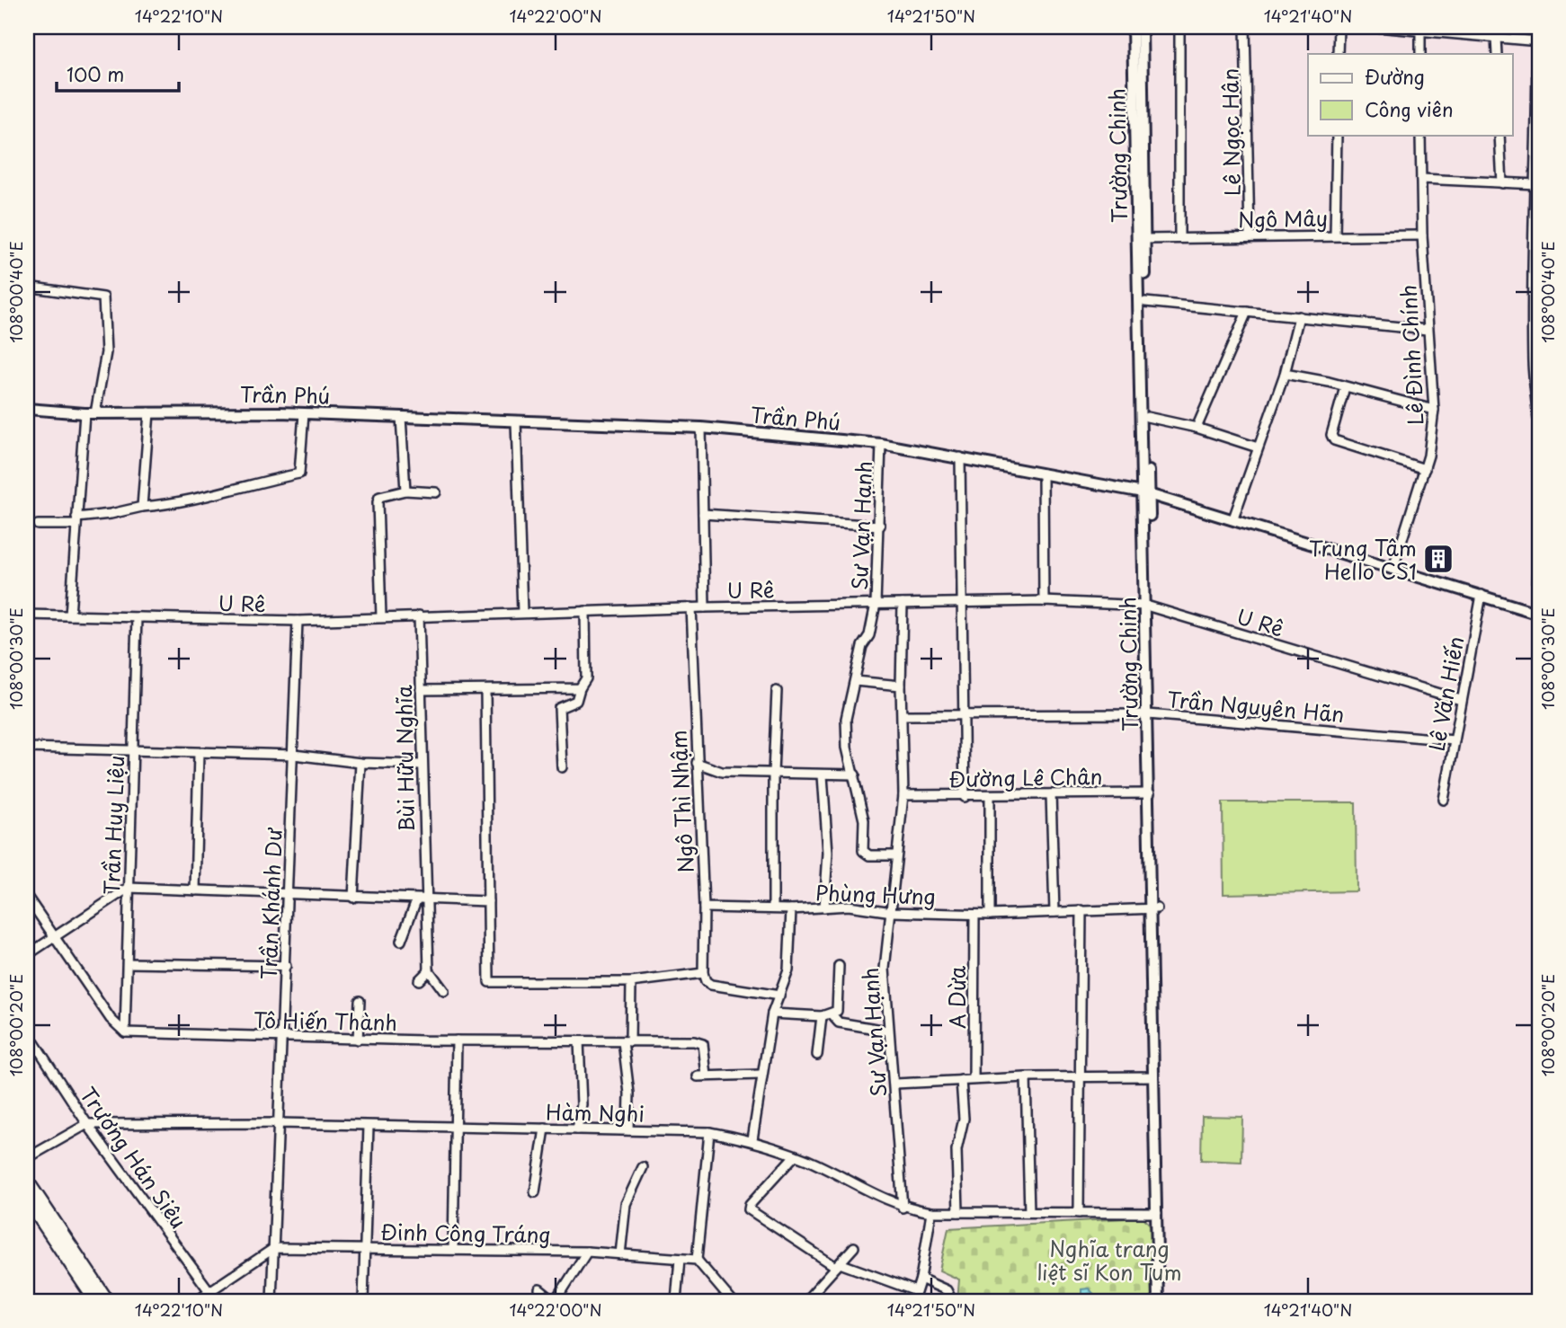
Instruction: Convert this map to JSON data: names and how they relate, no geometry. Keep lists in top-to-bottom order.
{
  "streets": {
    "street": [
      "Lê Ngọc Hân",
      "Trường Chinh",
      "Ngô Mây",
      "Lê Đình Chính",
      "Trần Phú",
      "Sư Vạn Hạnh",
      "U Rê",
      "Lê Văn Hiến",
      "Trần Nguyên Hãn",
      "Bùi Hữu Nghĩa",
      "Đường Lê Chân",
      "Ngô Thì Nhậm",
      "Trần Huy Liệu",
      "Phùng Hưng",
      "Trần Khánh Dư",
      "A Dừa",
      "Tô Hiến Thành",
      "Hàm Nghi",
      "Trương Hán Siêu",
      "Đinh Công Tráng"
    ]
  },
  "crossings": [
    ["Lê Ngọc Hân", "Ngô Mây"],
    ["Trường Chinh", "Ngô Mây"],
    ["Trường Chinh", "Trần Phú"],
    ["Trường Chinh", "U Rê"],
    ["Trường Chinh", "Trần Nguyên Hãn"],
    ["Trường Chinh", "Đường Lê Chân"],
    ["Trường Chinh", "Phùng Hưng"],
    ["Trường Chinh", "Hàm Nghi"],
    ["Ngô Mây", "Lê Đình Chính"],
    ["Lê Đình Chính", "Trần Phú"],
    ["Trần Phú", "Sư Vạn Hạnh"],
    ["Trần Phú", "Lê Văn Hiến"],
    ["Sư Vạn Hạnh", "U Rê"],
    ["Sư Vạn Hạnh", "Trần Nguyên Hãn"],
    ["Sư Vạn Hạnh", "Đường Lê Chân"],
    ["Sư Vạn Hạnh", "Phùng Hưng"],
    ["Sư Vạn Hạnh", "Hàm Nghi"],
    ["U Rê", "Lê Văn Hiến"],
    ["U Rê", "Bùi Hữu Nghĩa"],
    ["U Rê", "Ngô Thì Nhậm"],
    ["U Rê", "Trần Huy Liệu"],
    ["U Rê", "Trần Khánh Dư"],
    ["Lê Văn Hiến", "Trần Nguyên Hãn"],
    ["Trần Huy Liệu", "Tô Hiến Thành"],
    ["Phùng Hưng", "A Dừa"],
    ["Phùng Hưng", "Tô Hiến Thành"],
    ["Phùng Hưng", "Hàm Nghi"],
    ["Trần Khánh Dư", "Tô Hiến Thành"],
    ["Trần Khánh Dư", "Hàm Nghi"],
    ["Trần Khánh Dư", "Đinh Công Tráng"],
    ["Hàm Nghi", "Trương Hán Siêu"]
  ],
  "parks": ["Nghĩa trang liệt sĩ Kon Tum"],
  "places": {
    "building": ["Trung Tâm Hello CS1"]
  },
  "legend": ["Đường", "Công viên"],
  "scale_bar": "100 m",
  "coordinates": [
    "14°22'10\"N",
    "14°22'00\"N",
    "14°21'50\"N",
    "14°21'40\"N",
    "108°00'40\"E",
    "108°00'30\"E",
    "108°00'20\"E"
  ]
}
